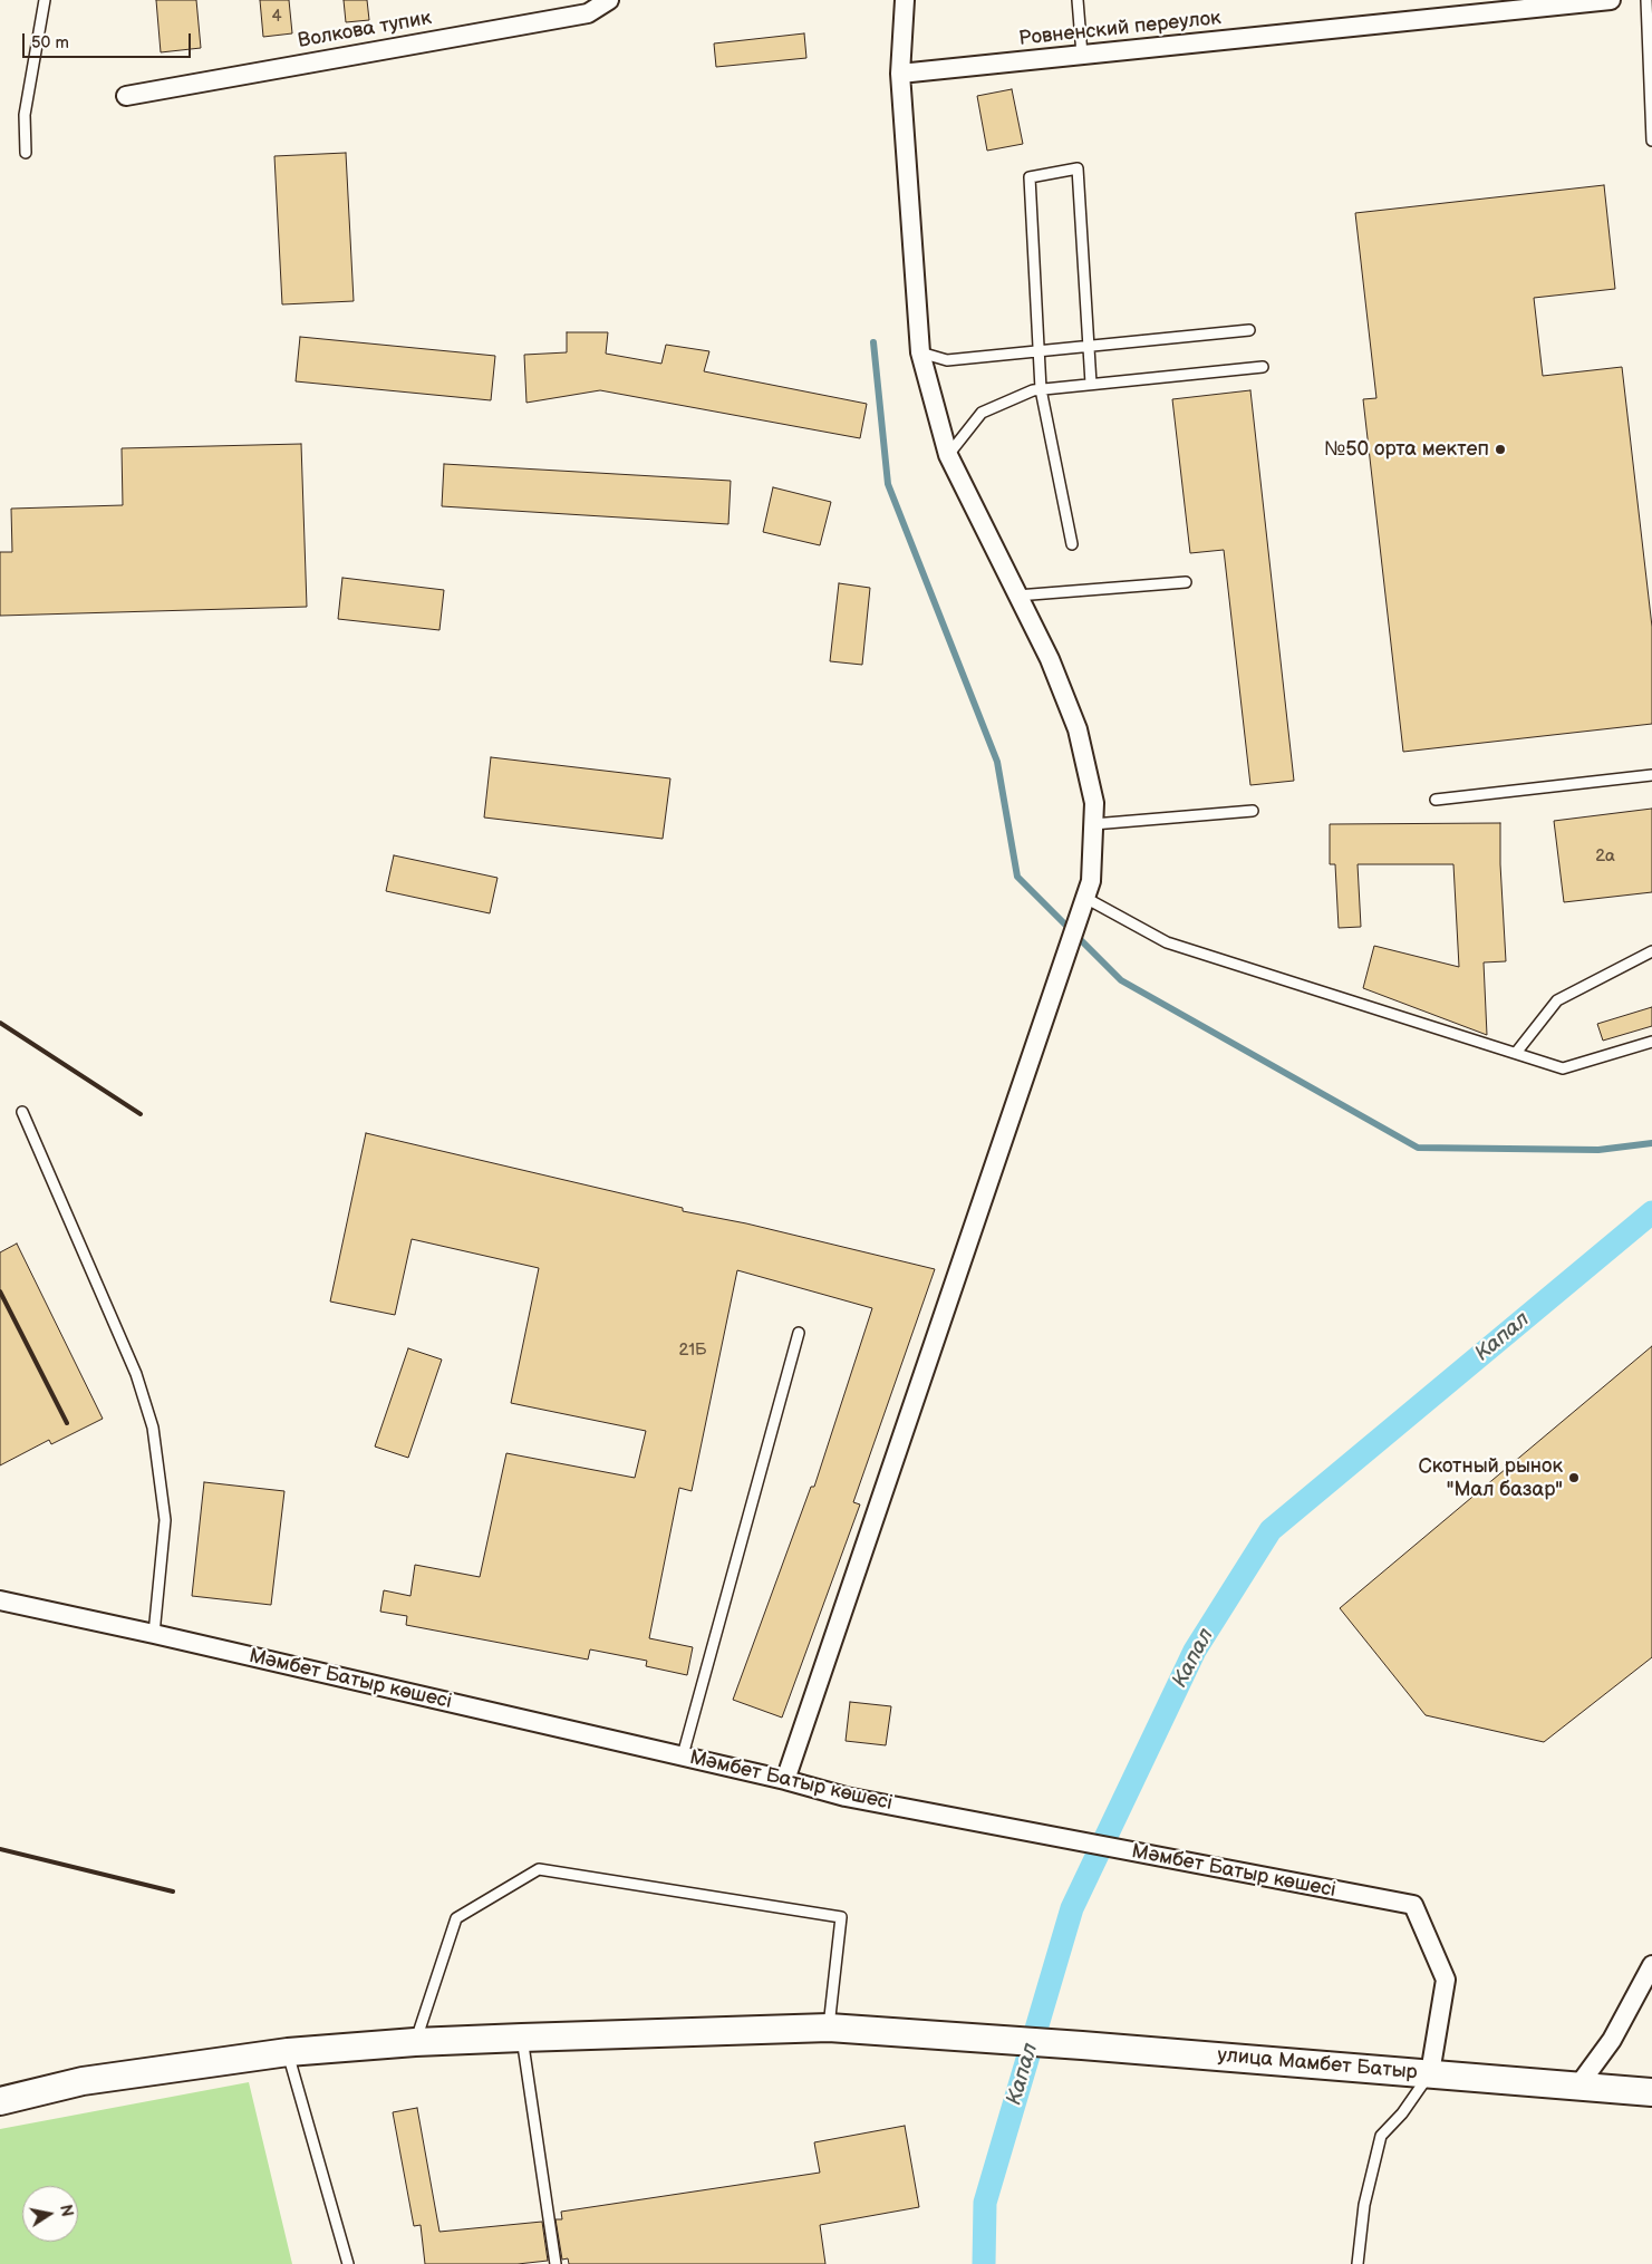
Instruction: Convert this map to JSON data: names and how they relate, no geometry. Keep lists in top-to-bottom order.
{
  "streets": {
    "main road": ["улица Мамбет Батыр"],
    "street": ["Ровненский переулок", "Волкова тупик", "Мәмбет Батыр көшесі"]
  },
  "crossings": [
    ["Мәмбет Батыр көшесі", "улица Мамбет Батыр"]
  ],
  "water": ["Капал"],
  "places": ["№50 орта мектеп", "Скотный рынок \"Мал базар\""],
  "house_numbers": ["4", "2а", "21Б"],
  "scale_bar": "50 m",
  "north": "right"
}
